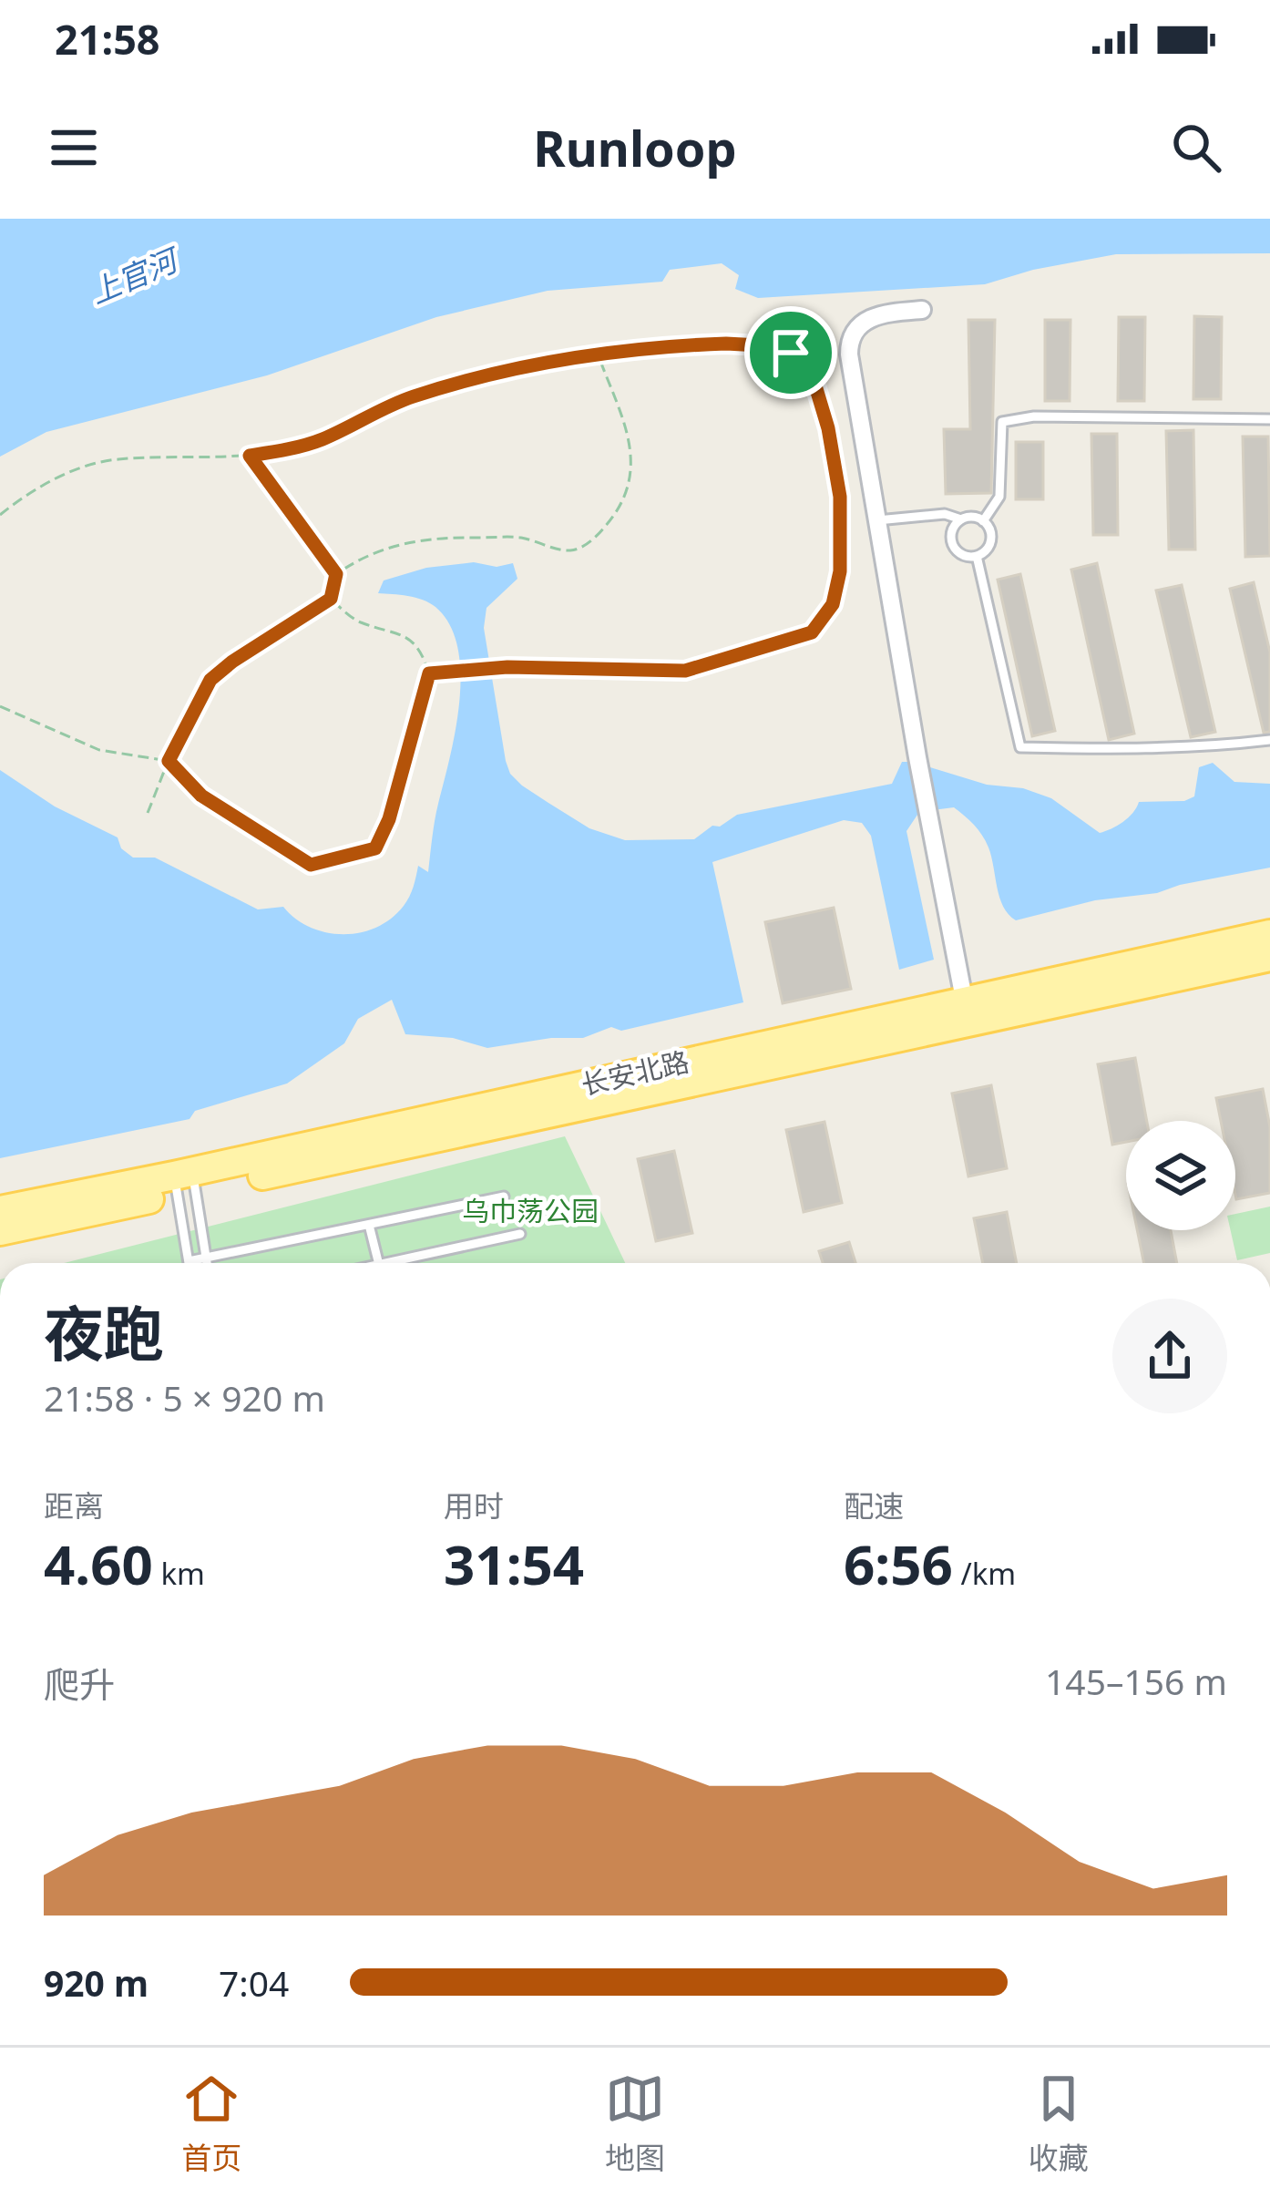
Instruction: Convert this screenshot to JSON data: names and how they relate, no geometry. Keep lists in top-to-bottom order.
{
  "streets": {
    "main road": ["长安北路"]
  },
  "water": ["上官河"],
  "parks": ["乌巾荡公园"],
  "page": {
    "status": "21:58",
    "header": "Runloop",
    "heading": ["夜跑", "21:58 · 5 × 920 m"],
    "stats": [
      ["距离", "4.60 km"],
      ["用时", "31:54"],
      ["配速", "6:56 /km"]
    ],
    "chart": ["爬升", "145–156 m"],
    "list": [
      {
        "name": "920 m",
        "note": "7:04"
      }
    ],
    "tabs": ["首页", "地图", "收藏"]
  }
}
